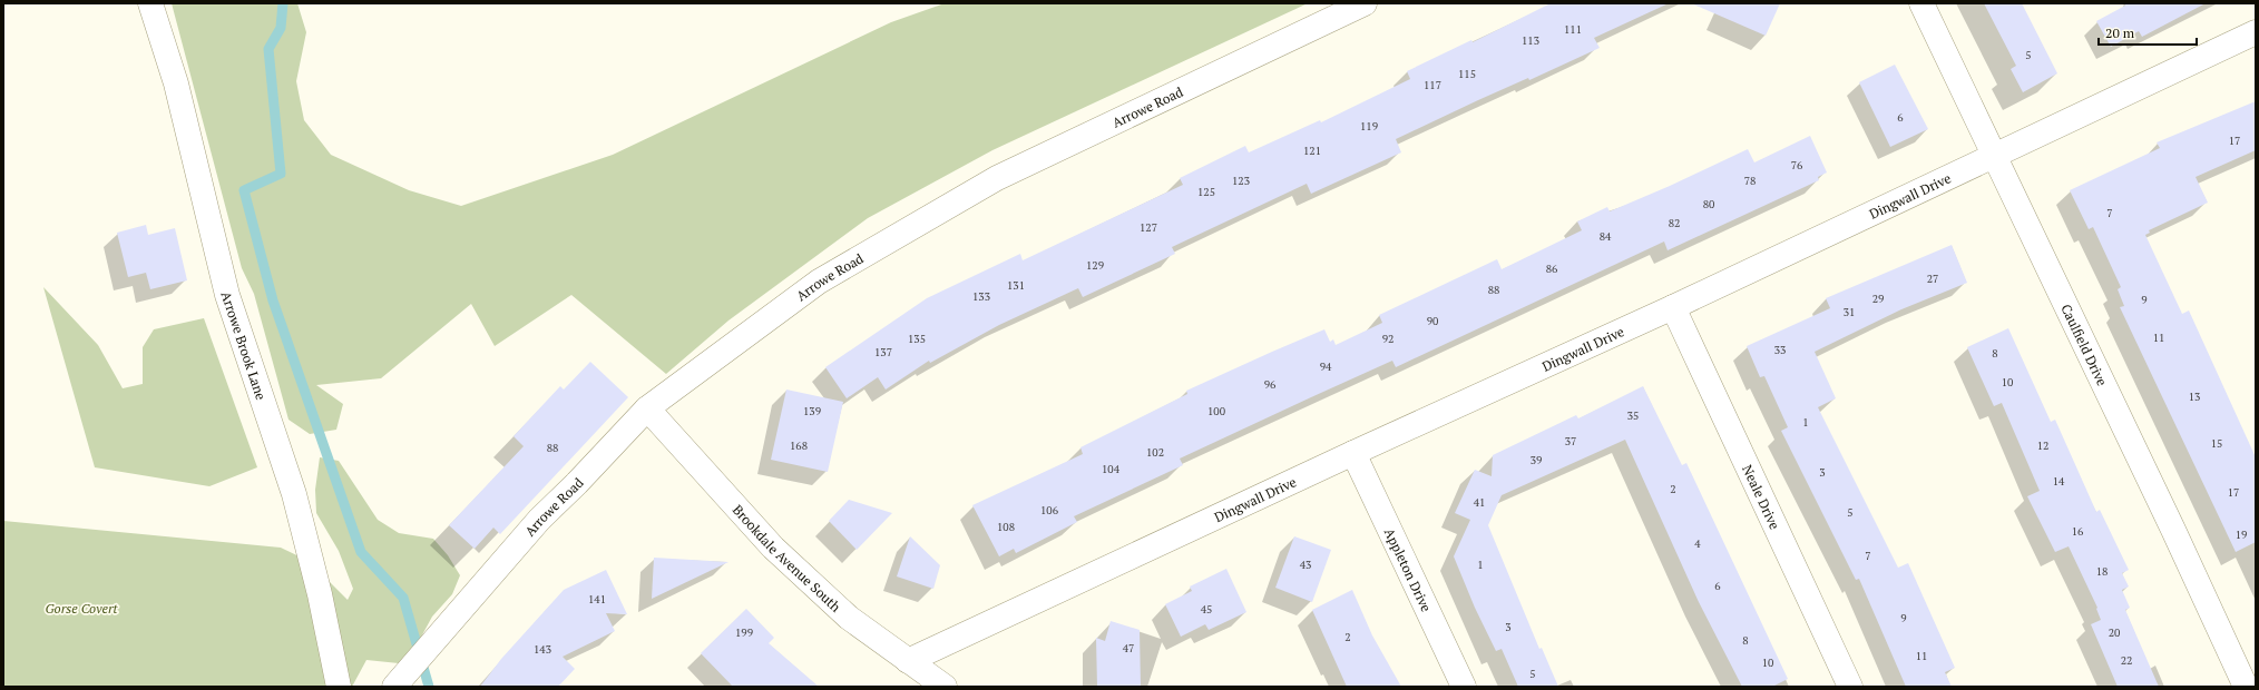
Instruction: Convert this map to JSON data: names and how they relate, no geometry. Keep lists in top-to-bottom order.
{
  "streets": {
    "street": [
      "Arrowe Road",
      "Dingwall Drive",
      "Arrowe Brook Lane",
      "Caulfield Drive",
      "Neale Drive",
      "Brookdale Avenue South",
      "Appleton Drive"
    ]
  },
  "crossings": [
    ["Arrowe Road", "Brookdale Avenue South"],
    ["Dingwall Drive", "Caulfield Drive"],
    ["Dingwall Drive", "Neale Drive"],
    ["Dingwall Drive", "Brookdale Avenue South"],
    ["Dingwall Drive", "Appleton Drive"]
  ],
  "parks": ["Gorse Covert"],
  "house_numbers": [
    "111",
    "113",
    "5",
    "115",
    "117",
    "6",
    "119",
    "17",
    "121",
    "76",
    "123",
    "78",
    "125",
    "80",
    "7",
    "82",
    "127",
    "84",
    "129",
    "86",
    "27",
    "131",
    "88",
    "133",
    "29",
    "9",
    "31",
    "90",
    "11",
    "135",
    "92",
    "33",
    "137",
    "8",
    "94",
    "10",
    "96",
    "13",
    "139",
    "100",
    "35",
    "1",
    "37",
    "15",
    "168",
    "12",
    "88",
    "102",
    "39",
    "104",
    "3",
    "14",
    "2",
    "17",
    "41",
    "106",
    "5",
    "108",
    "16",
    "19",
    "4",
    "7",
    "43",
    "1",
    "18",
    "6",
    "141",
    "45",
    "9",
    "3",
    "199",
    "20",
    "2",
    "8",
    "47",
    "143",
    "11",
    "22",
    "10",
    "5"
  ],
  "scale_bar": "20 m"
}
